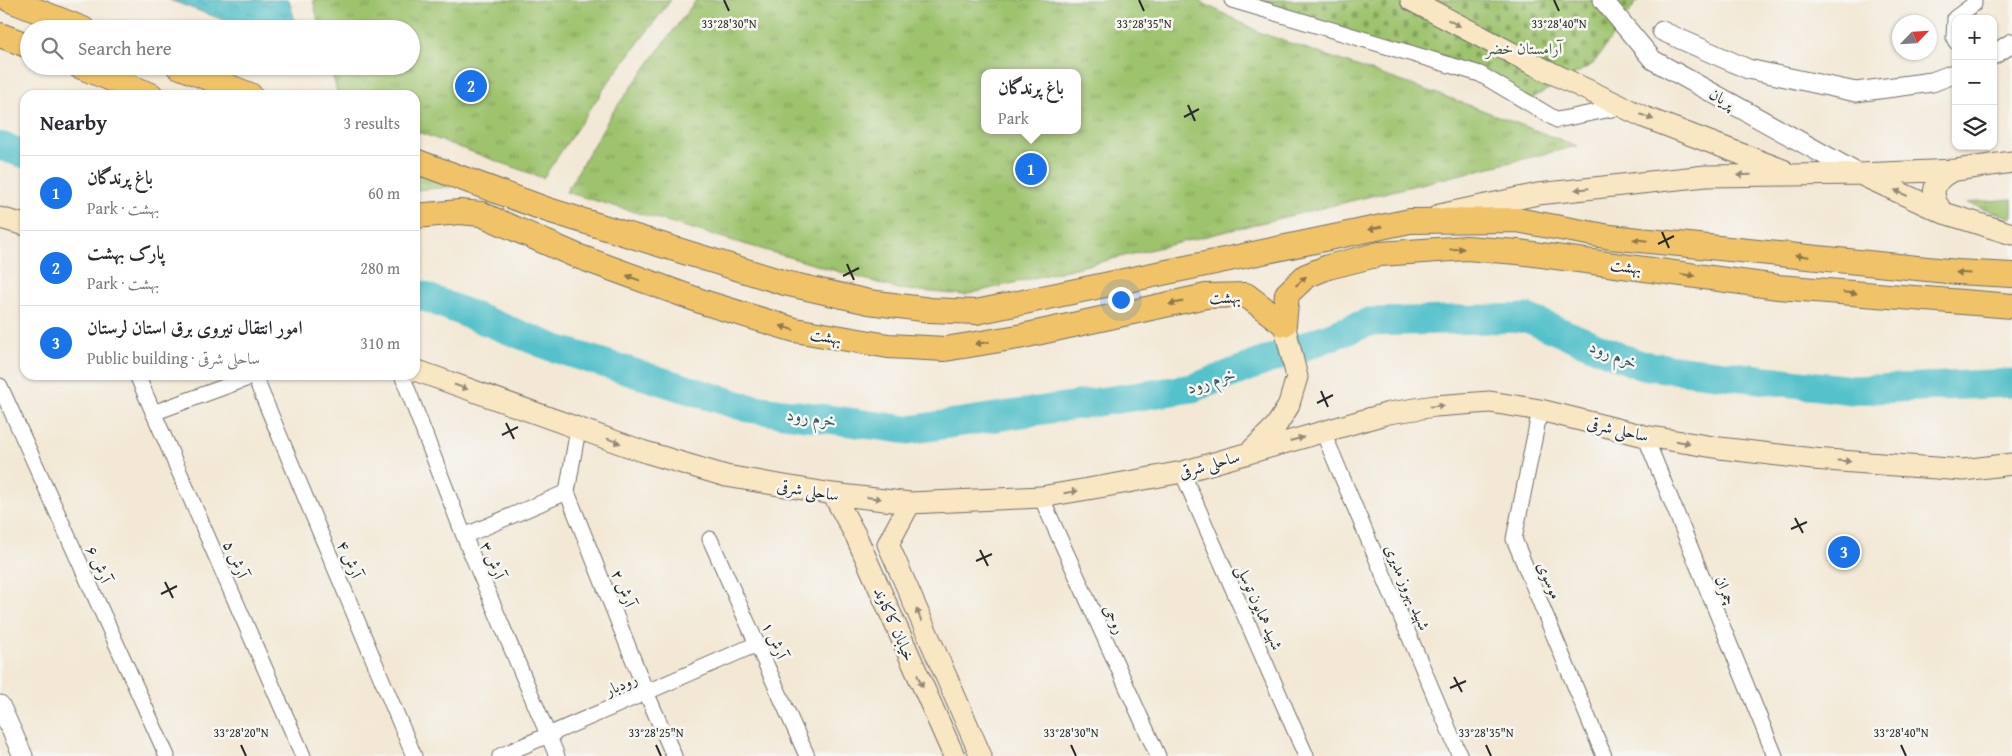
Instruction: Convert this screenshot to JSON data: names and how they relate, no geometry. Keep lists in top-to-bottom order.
{
  "streets": {
    "main road": ["بهشت", "ساحلی شرقی", "خیابان کاکاوند"],
    "street": [
      "پریان",
      "آرش ۵",
      "آرش ۴",
      "آرش ۳",
      "آرش ۶",
      "موسوی",
      "شهید بهروز مدیری",
      "آرش ۲",
      "چمران",
      "شهید همایون توسلی",
      "روحی",
      "آرش ۱",
      "رودبار"
    ]
  },
  "crossings": [
    ["ساحلی شرقی", "موسوی"],
    ["ساحلی شرقی", "شهید بهروز مدیری"],
    ["ساحلی شرقی", "چمران"],
    ["ساحلی شرقی", "شهید همایون توسلی"],
    ["ساحلی شرقی", "روحی"],
    ["ساحلی شرقی", "خیابان کاکاوند"],
    ["آرش ۳", "رودبار"],
    ["آرش ۲", "رودبار"],
    ["آرش ۱", "رودبار"]
  ],
  "one_way": ["ساحلی شرقی"],
  "water": ["خرم رود"],
  "parks": ["آرامستان خضر"],
  "north": "top right",
  "page": {
    "map_buttons": ["+", "−"],
    "search": "Search here",
    "pins": ["2", "1", "3"],
    "popup": ["باغ پرندگان", "Park"],
    "heading": ["Nearby", "3 results"],
    "list": [
      {
        "mark": "1",
        "name": "باغ پرندگان",
        "note": "Park · بهشت",
        "value": "60 m"
      },
      {
        "mark": "2",
        "name": "پارک بهشت",
        "note": "Park · بهشت",
        "value": "280 m"
      },
      {
        "mark": "3",
        "name": "امور انتقال نیروی برق استان لرستان",
        "note": "Public building · ساحلی شرقی",
        "value": "310 m"
      }
    ]
  },
  "coordinates": [
    "33°28'30\"N",
    "33°28'35\"N",
    "33°28'40\"N",
    "33°28'20\"N",
    "33°28'25\"N"
  ]
}
